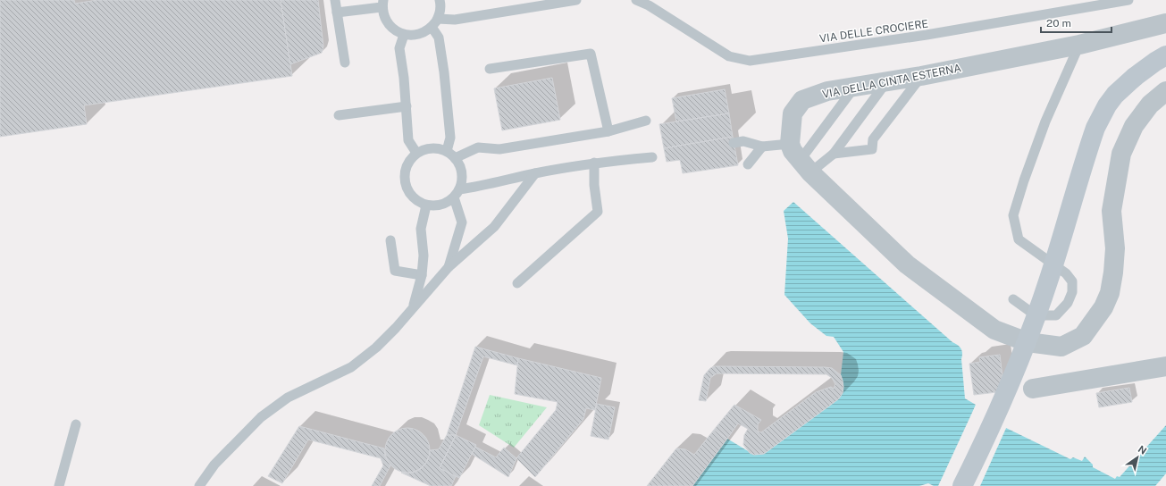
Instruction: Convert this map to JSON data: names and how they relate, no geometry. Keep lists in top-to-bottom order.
{
  "streets": {
    "street": ["VIA DELLA CINTA ESTERNA"],
    "lane": ["VIA DELLE CROCIERE"]
  },
  "scale_bar": "20 m",
  "north": "top right"
}
